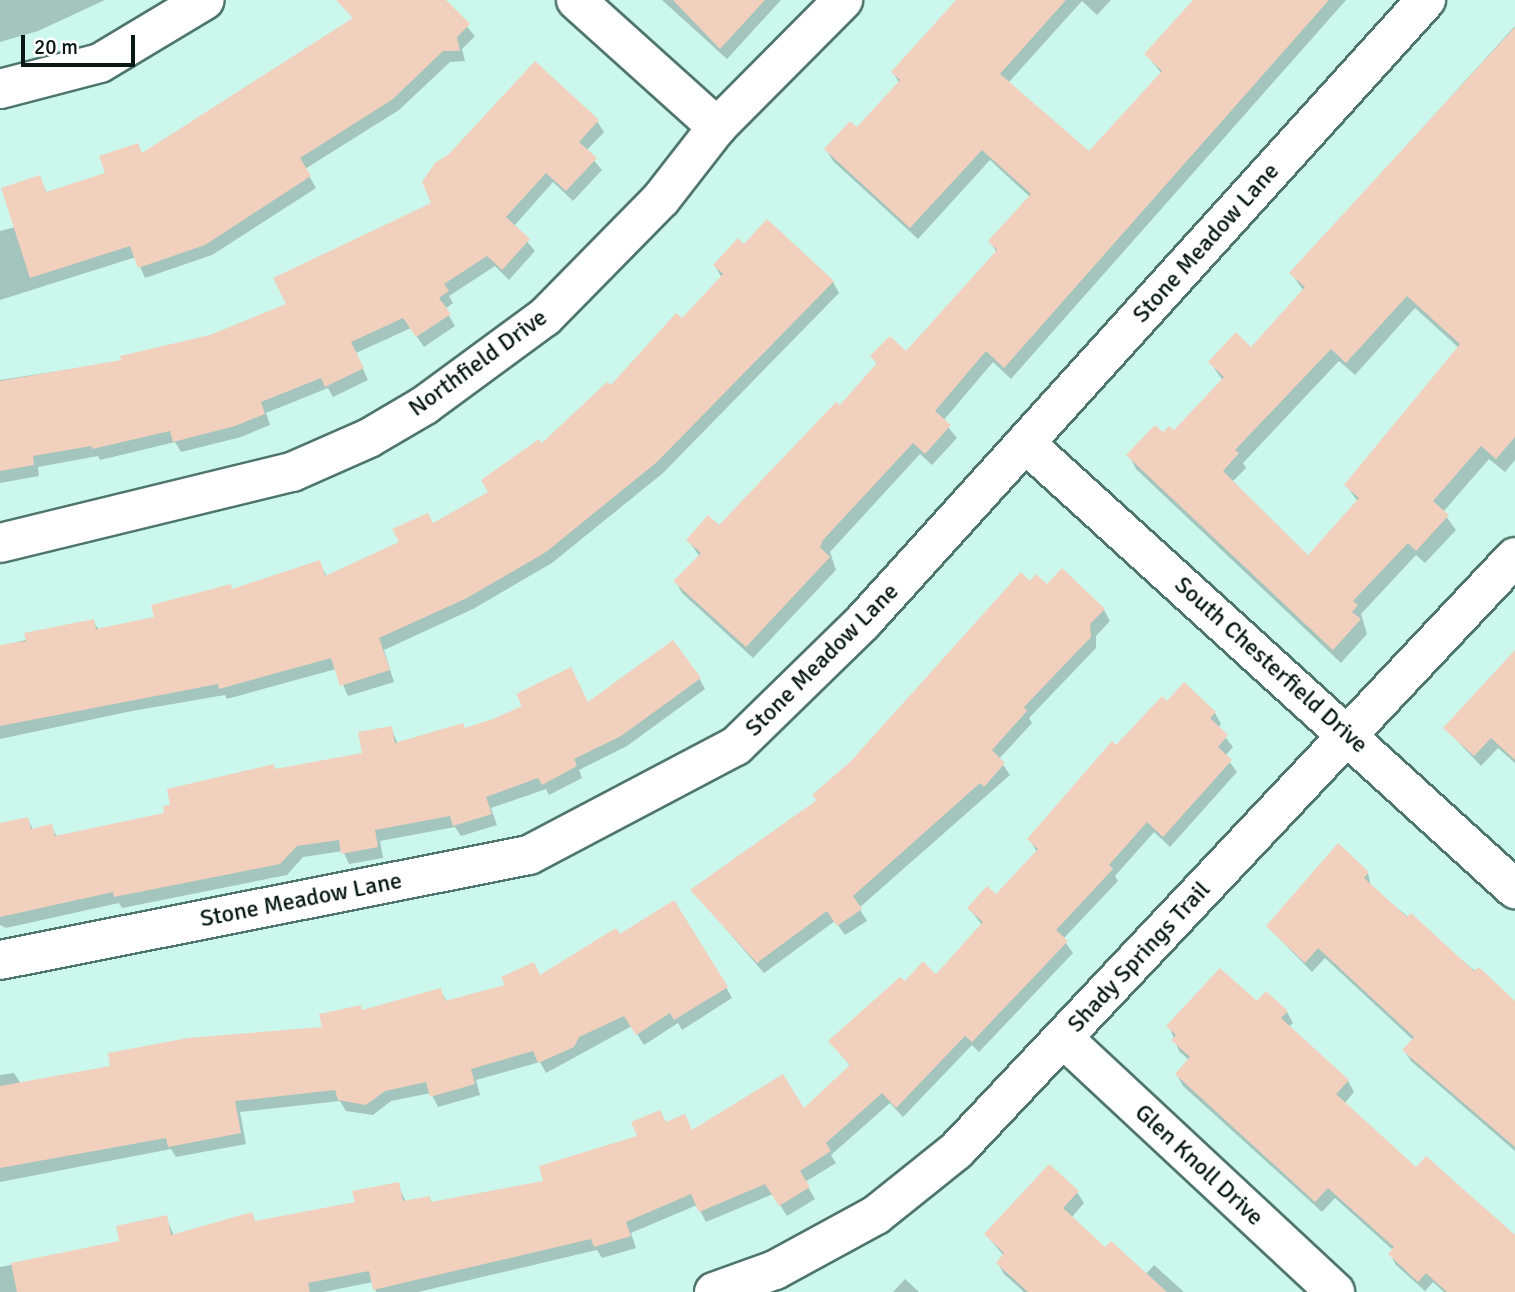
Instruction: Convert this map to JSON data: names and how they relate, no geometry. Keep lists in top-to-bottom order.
{
  "streets": {
    "street": [
      "Stone Meadow Lane",
      "Northfield Drive",
      "South Chesterfield Drive",
      "Shady Springs Trail",
      "Glen Knoll Drive"
    ]
  },
  "crossings": [
    ["Stone Meadow Lane", "South Chesterfield Drive"],
    ["South Chesterfield Drive", "Shady Springs Trail"],
    ["Shady Springs Trail", "Glen Knoll Drive"]
  ],
  "scale_bar": "20 m"
}
